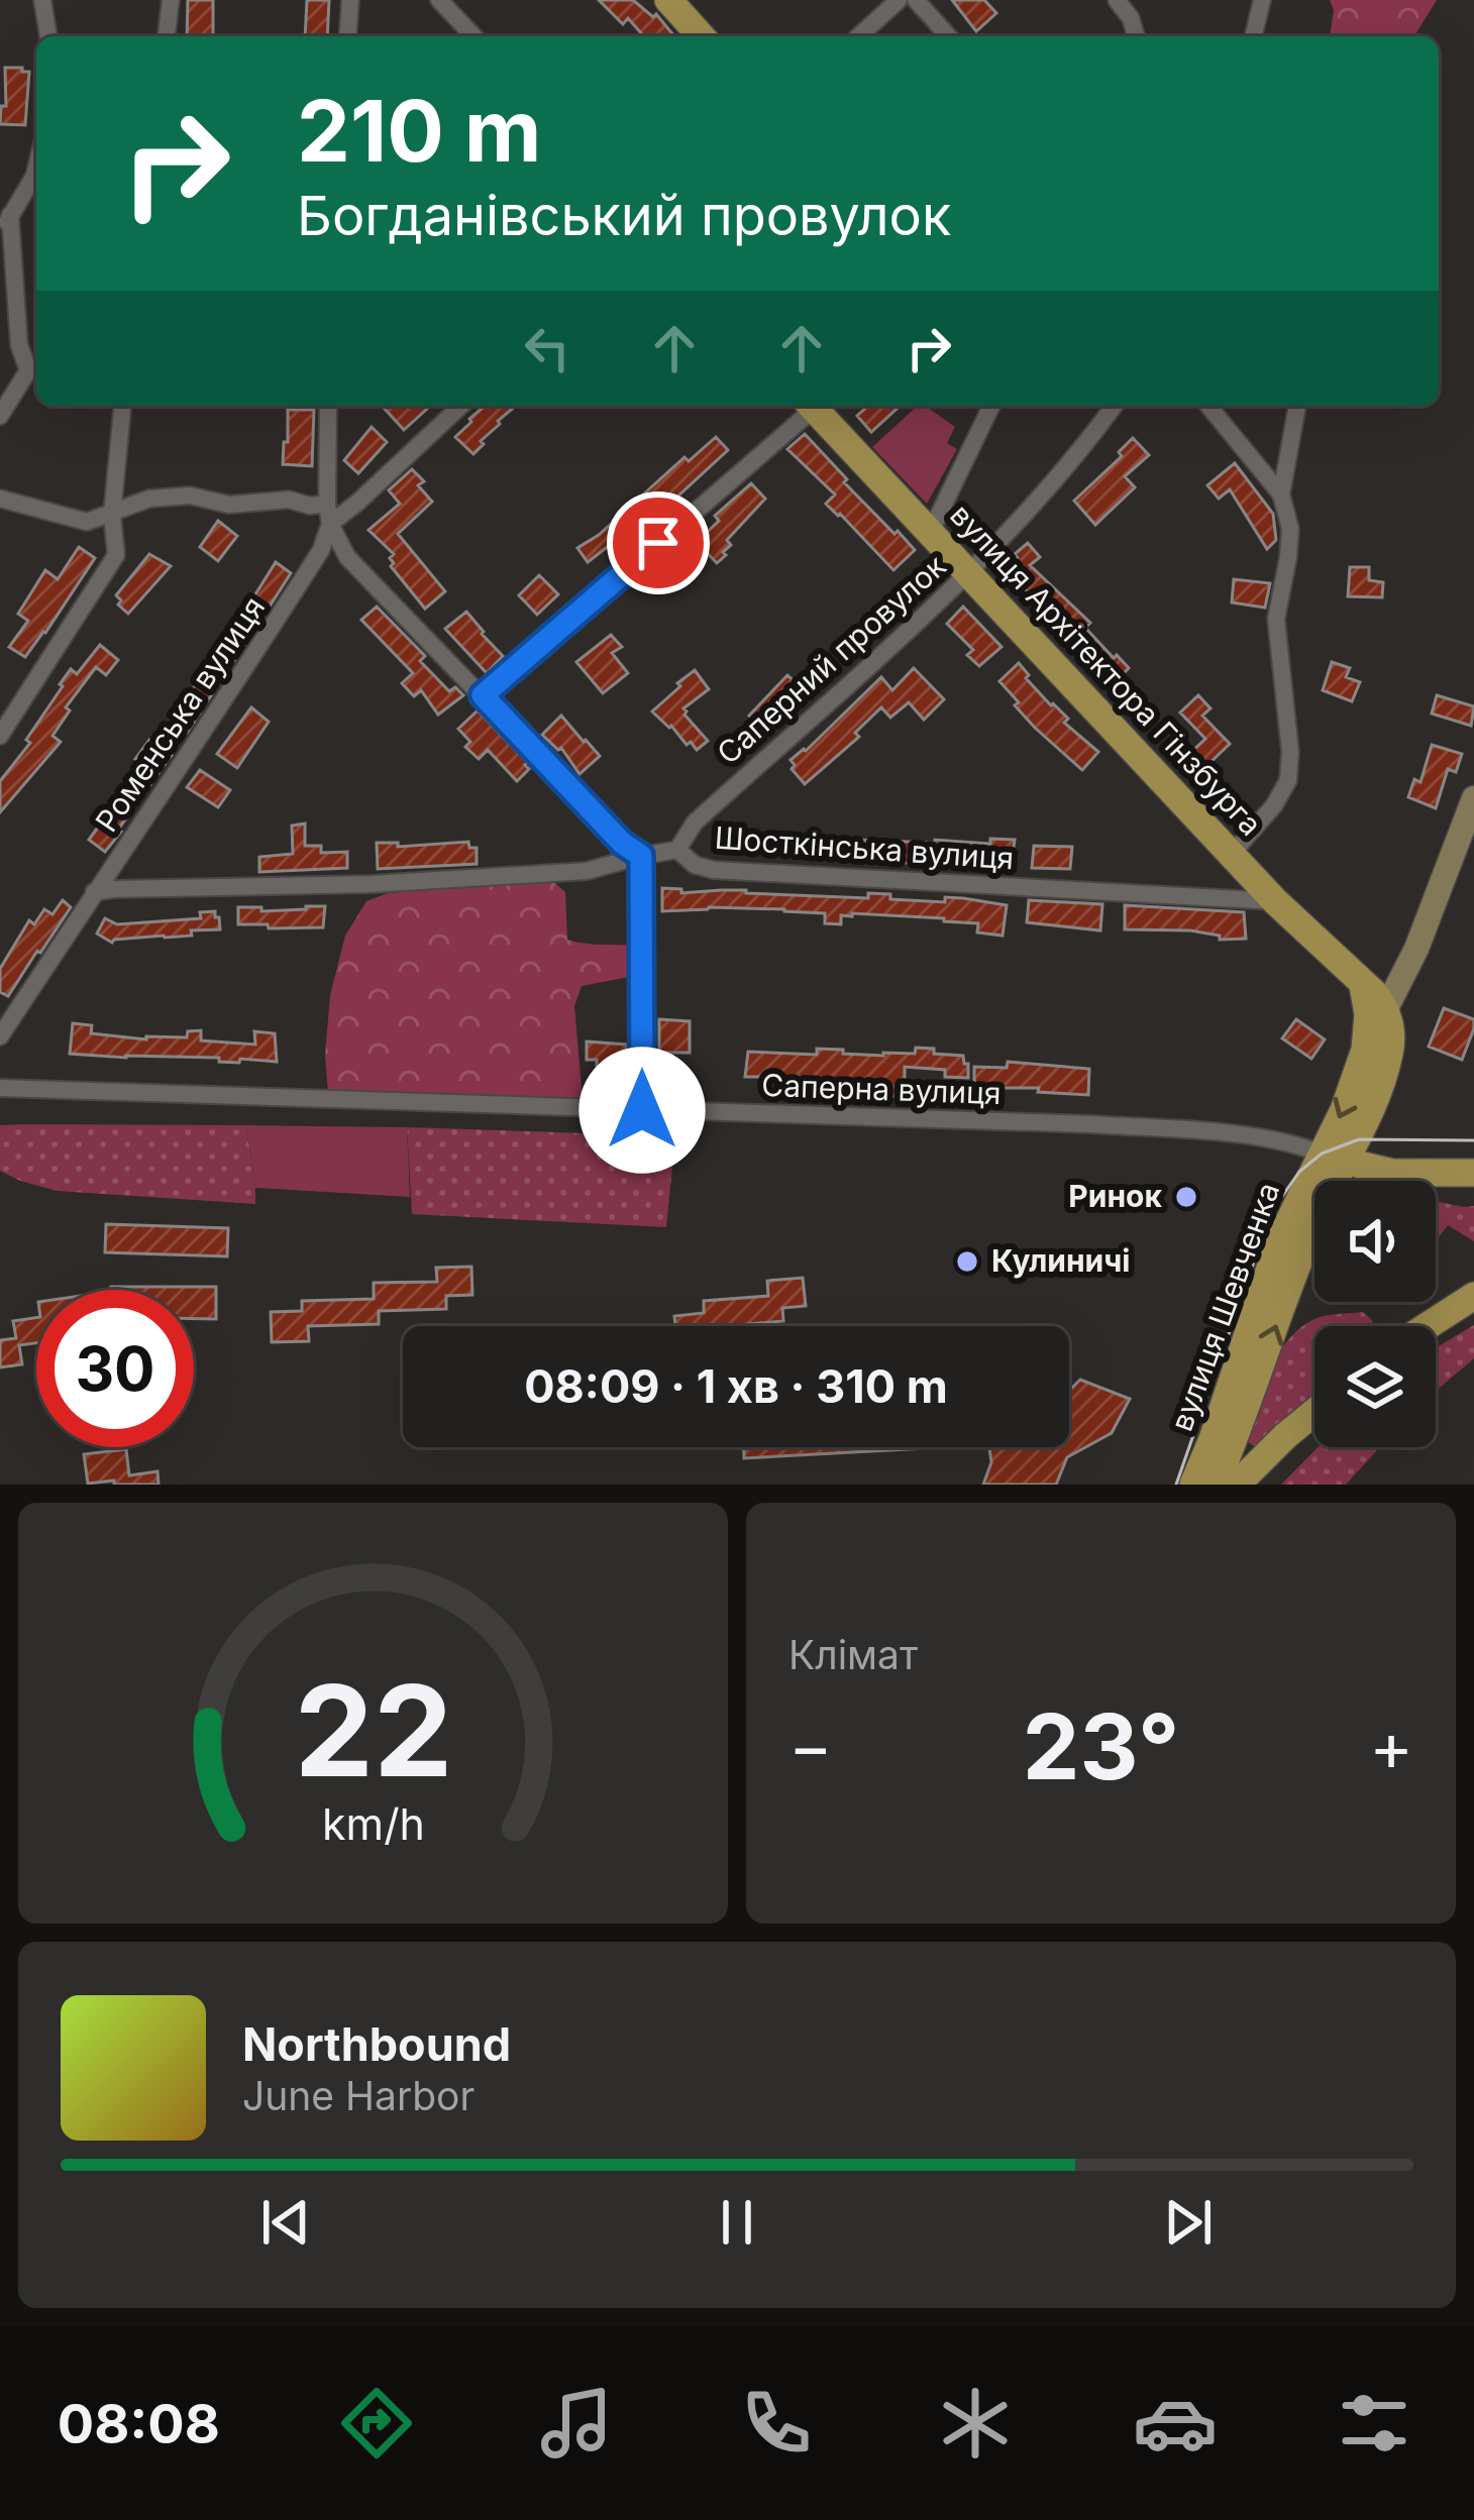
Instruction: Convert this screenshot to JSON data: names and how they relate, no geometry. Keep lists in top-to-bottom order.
{
  "streets": {
    "main road": ["вулиця Архітектора Гінзбурга", "вулиця Шевченка"],
    "street": [
      "Саперний провулок",
      "Роменська вулиця",
      "Шосткінська вулиця",
      "Саперна вулиця"
    ]
  },
  "crossings": [
    ["Саперний провулок", "вулиця Архітектора Гінзбурга"],
    ["Саперний провулок", "Шосткінська вулиця"],
    ["вулиця Архітектора Гінзбурга", "Шосткінська вулиця"],
    ["вулиця Архітектора Гінзбурга", "вулиця Шевченка"],
    ["Роменська вулиця", "Шосткінська вулиця"],
    ["Саперна вулиця", "вулиця Шевченка"]
  ],
  "places": ["Ринок", "Кулиничі"],
  "page": {
    "turn": ["210 m", "Богданівський провулок"],
    "limit": "30",
    "trip": "08:09 · 1 хв · 310 m",
    "tile": "Клімат",
    "heat": ["−", "23°", "+"],
    "song": ["Northbound", "June Harbor"],
    "tabs": "08:08",
    "gauge": ["22", "km/h"]
  }
}
